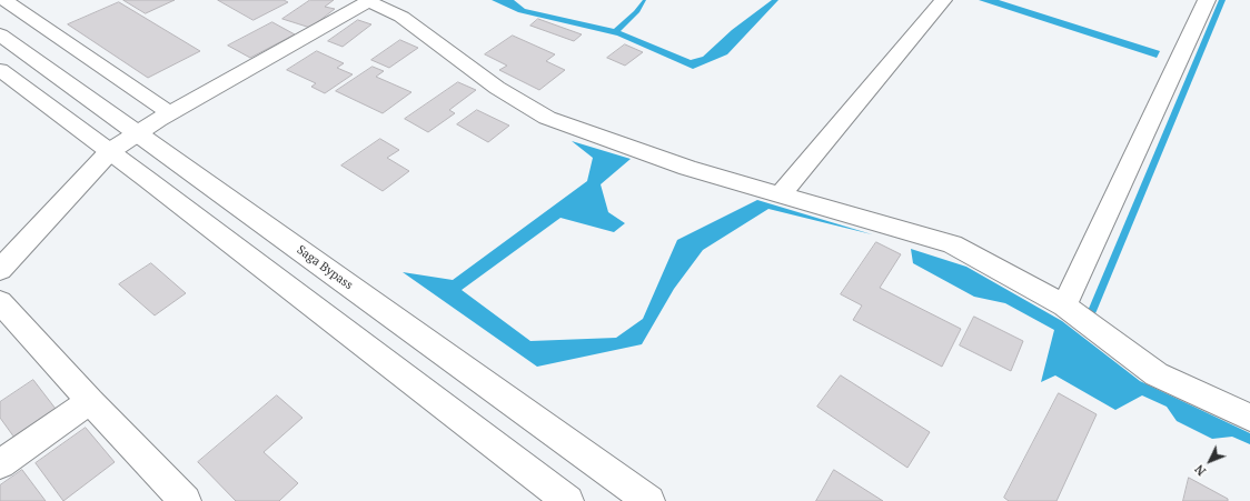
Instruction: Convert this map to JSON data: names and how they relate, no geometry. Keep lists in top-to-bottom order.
{
  "streets": {
    "main road": ["Saga Bypass"]
  },
  "north": "bottom left"
}
